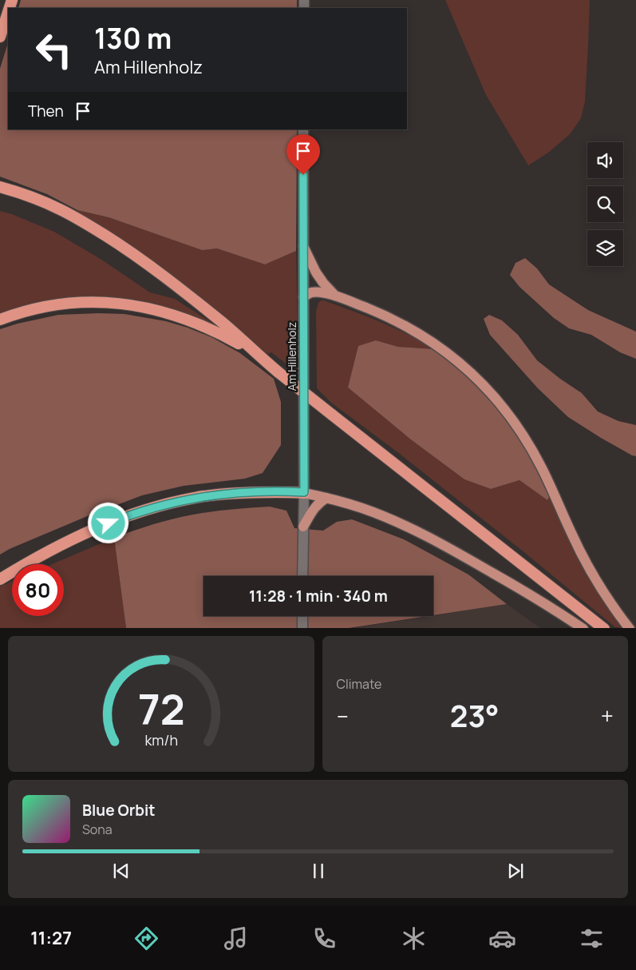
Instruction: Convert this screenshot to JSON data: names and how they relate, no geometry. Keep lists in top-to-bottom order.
{
  "streets": {
    "street": ["Am Hillenholz"]
  },
  "page": {
    "turn": ["130 m", "Am Hillenholz"],
    "then": "Then",
    "limit": "80",
    "trip": "11:28 · 1 min · 340 m",
    "tile": "Climate",
    "heat": ["−", "23°", "+"],
    "song": ["Blue Orbit", "Sona"],
    "tabs": "11:27",
    "gauge": ["72", "km/h"]
  }
}
